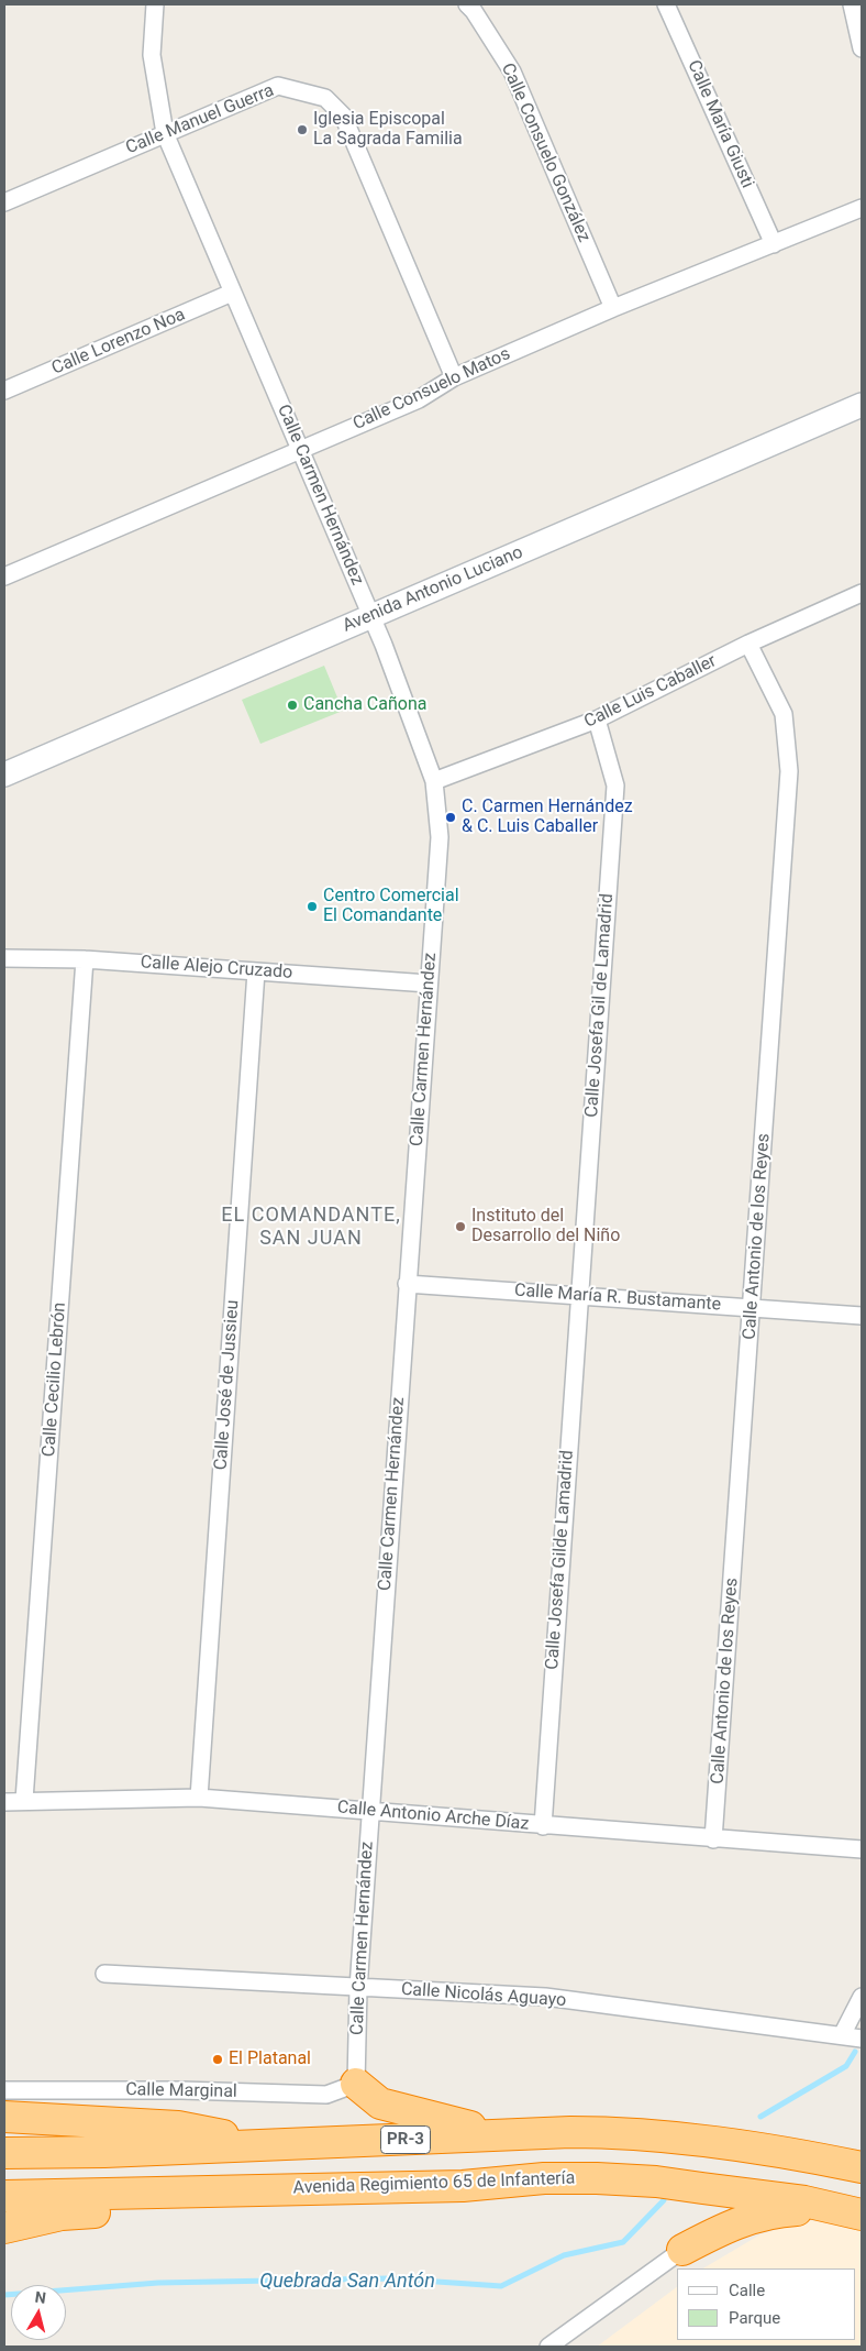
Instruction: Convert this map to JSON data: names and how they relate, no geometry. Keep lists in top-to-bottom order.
{
  "streets": {
    "highway": ["PR-3", "Avenida Regimiento 65 de Infantería"],
    "street": [
      "Calle Manuel Guerra",
      "Calle María Giusti",
      "Calle Consuelo González",
      "Calle Lorenzo Noa",
      "Calle Consuelo Matos",
      "Calle Carmen Hernández",
      "Avenida Antonio Luciano",
      "Calle Luis Caballer",
      "Calle Alejo Cruzado",
      "Calle Josefa Gil de Lamadrid",
      "Calle Antonio de los Reyes",
      "Calle María R. Bustamante",
      "Calle Cecilio Lebrón",
      "Calle José de Jussieu",
      "Calle Josefa Gilde Lamadrid",
      "Calle Antonio Arche Díaz",
      "Calle Nicolás Aguayo",
      "Calle Marginal"
    ]
  },
  "crossings": [
    ["Calle Manuel Guerra", "Calle Consuelo Matos"],
    ["Calle Manuel Guerra", "Calle Carmen Hernández"],
    ["Calle María Giusti", "Calle Consuelo Matos"],
    ["Calle Consuelo González", "Calle Consuelo Matos"],
    ["Calle Lorenzo Noa", "Calle Carmen Hernández"],
    ["Calle Consuelo Matos", "Calle Carmen Hernández"],
    ["Calle Carmen Hernández", "Avenida Antonio Luciano"],
    ["Calle Carmen Hernández", "Calle Luis Caballer"],
    ["Calle Carmen Hernández", "Calle Alejo Cruzado"],
    ["Calle Carmen Hernández", "Calle María R. Bustamante"],
    ["Calle Carmen Hernández", "Calle Antonio Arche Díaz"],
    ["Calle Carmen Hernández", "Calle Nicolás Aguayo"],
    ["Calle Carmen Hernández", "Calle Marginal"],
    ["Calle Luis Caballer", "Calle Josefa Gil de Lamadrid"],
    ["Calle Luis Caballer", "Calle Antonio de los Reyes"],
    ["Calle Alejo Cruzado", "Calle Cecilio Lebrón"],
    ["Calle Alejo Cruzado", "Calle José de Jussieu"],
    ["Calle Josefa Gil de Lamadrid", "Calle María R. Bustamante"],
    ["Calle Josefa Gil de Lamadrid", "Calle Josefa Gilde Lamadrid"],
    ["Calle Antonio de los Reyes", "Calle María R. Bustamante"],
    ["Calle Antonio de los Reyes", "Calle Antonio Arche Díaz"],
    ["Calle María R. Bustamante", "Calle Josefa Gilde Lamadrid"],
    ["Calle Cecilio Lebrón", "Calle Antonio Arche Díaz"],
    ["Calle José de Jussieu", "Calle Antonio Arche Díaz"],
    ["Calle Josefa Gilde Lamadrid", "Calle Antonio Arche Díaz"]
  ],
  "districts": ["EL COMANDANTE, SAN JUAN"],
  "water": ["Quebrada San Antón"],
  "places": [
    "Iglesia Episcopal La Sagrada Familia",
    "Cancha Cañona",
    "C. Carmen Hernández & C. Luis Caballer",
    "Centro Comercial El Comandante",
    "Instituto del Desarrollo del Niño",
    "El Platanal"
  ],
  "legend": ["Calle", "Parque"],
  "north": "top"
}
